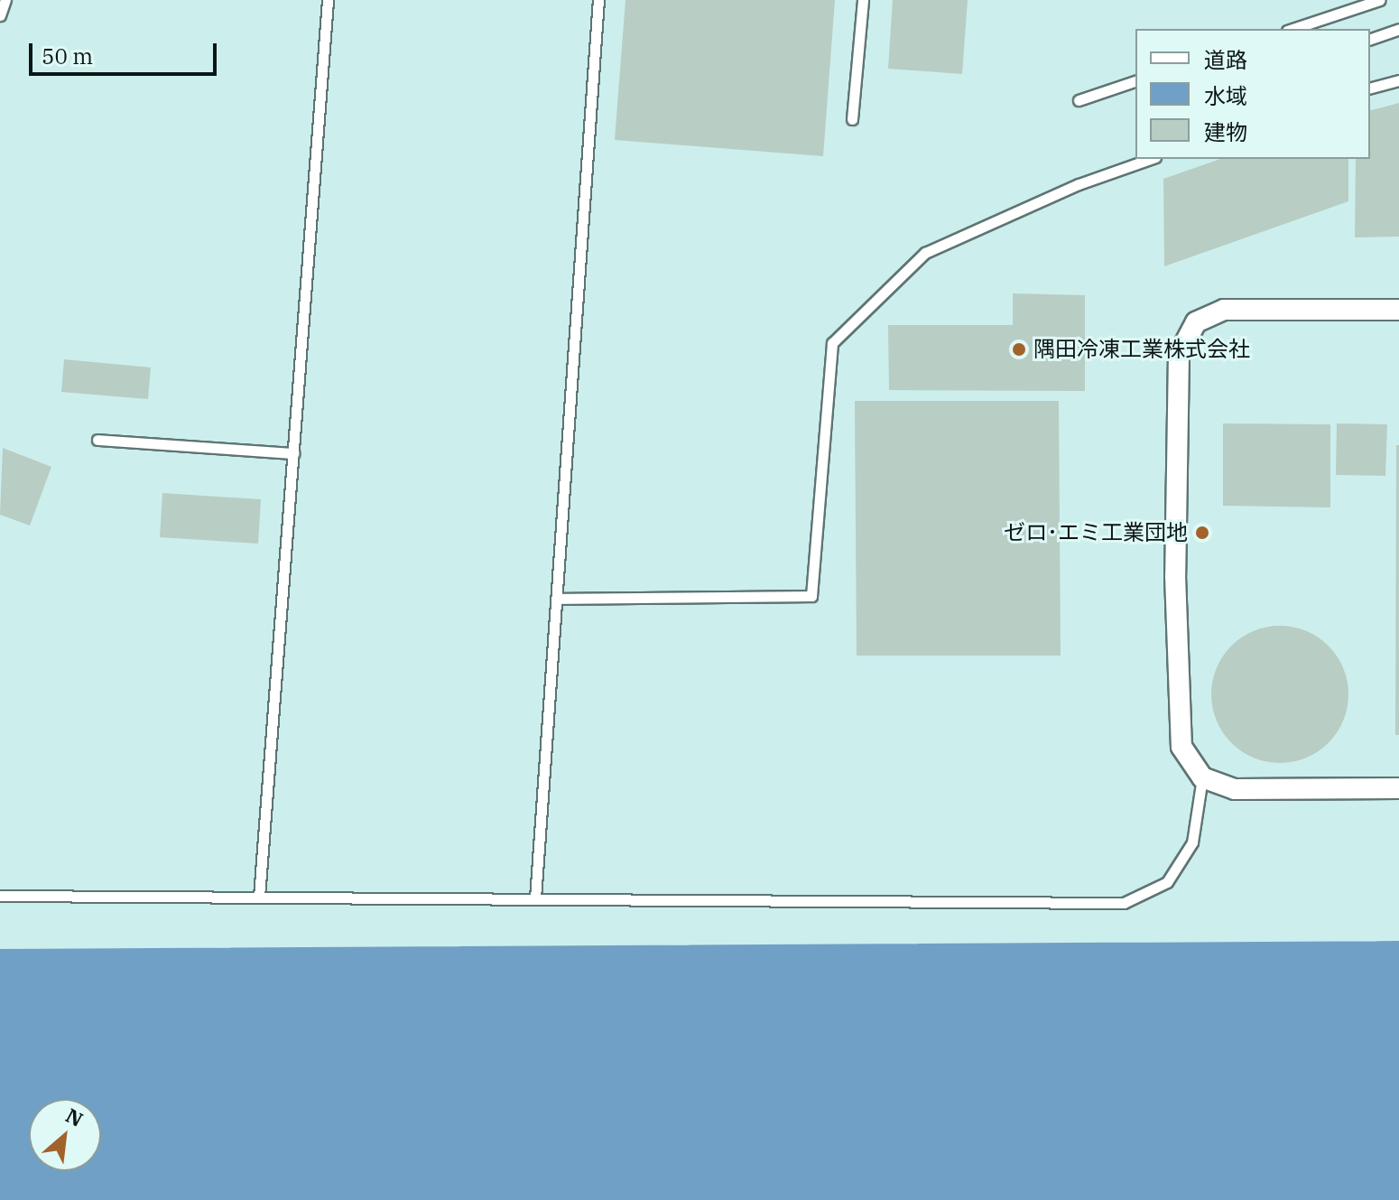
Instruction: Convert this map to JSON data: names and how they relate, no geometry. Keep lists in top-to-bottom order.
{
  "places": ["隅田冷凍工業株式会社", "ゼロ･エミ工業団地"],
  "legend": ["道路", "水域", "建物"],
  "scale_bar": "50 m",
  "north": "top right"
}
